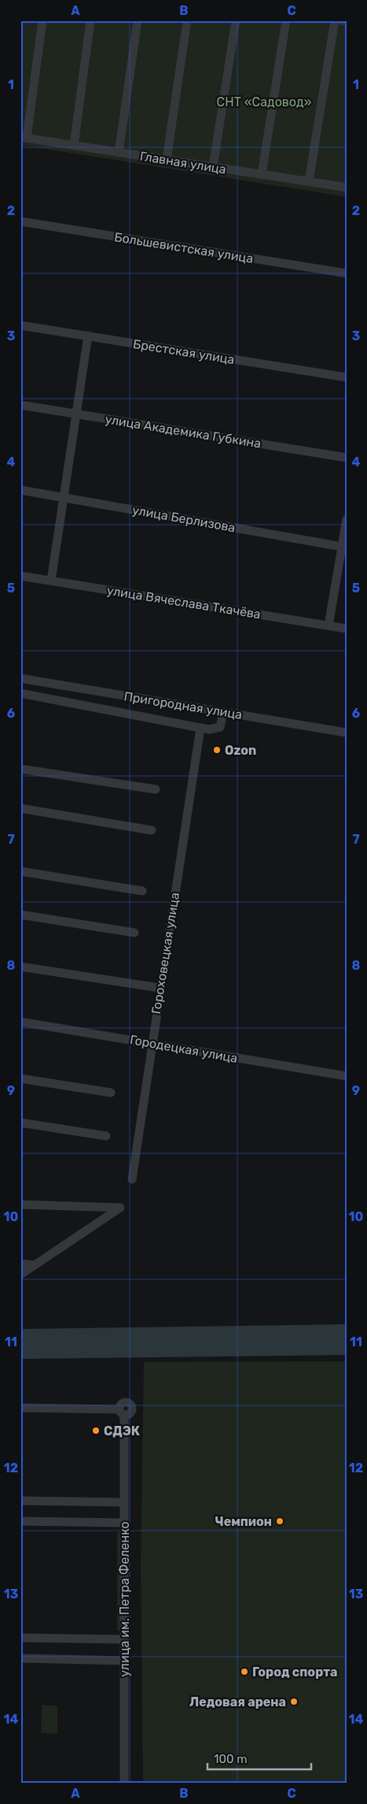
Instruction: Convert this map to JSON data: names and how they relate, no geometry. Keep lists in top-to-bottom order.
{
  "streets": {
    "street": [
      "Главная улица",
      "Большевистская улица",
      "Брестская улица",
      "улица Академика Губкина",
      "улица Берлизова",
      "улица Вячеслава Ткачёва",
      "Пригородная улица",
      "Гороховецкая улица",
      "Городецкая улица",
      "улица им. Петра Феленко"
    ]
  },
  "crossings": [
    ["Гороховецкая улица", "Городецкая улица"]
  ],
  "parks": ["СНТ «Садовод»"],
  "places": [
    "Ozon",
    "СДЭК",
    "Чемпион",
    "Город спорта",
    "Ледовая арена"
  ],
  "scale_bar": "100 m",
  "grid": {
    "columns": ["A", "B", "C"],
    "rows": [
      "1",
      "2",
      "3",
      "4",
      "5",
      "6",
      "7",
      "8",
      "9",
      "10",
      "11",
      "12",
      "13",
      "14"
    ]
  }
}
